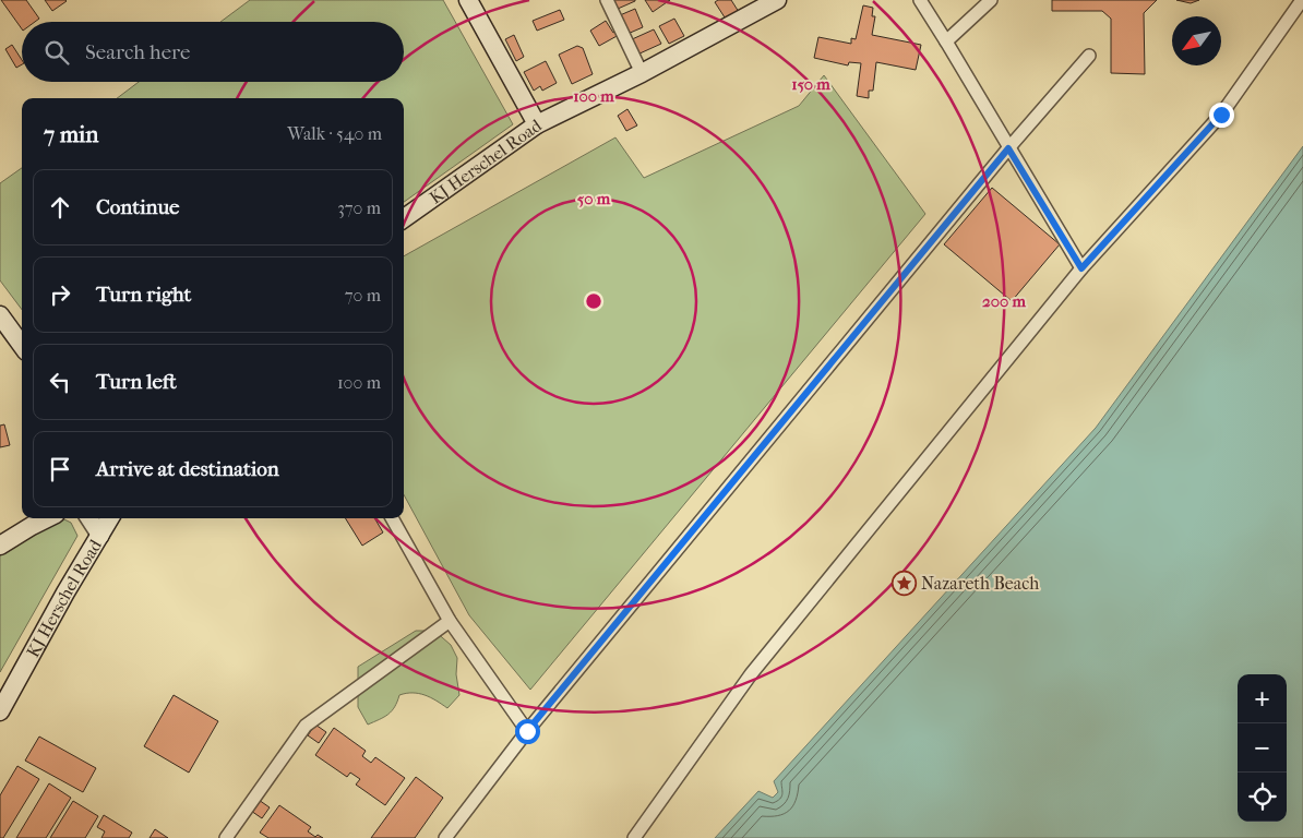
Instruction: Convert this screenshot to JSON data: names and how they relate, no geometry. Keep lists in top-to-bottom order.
{
  "streets": {
    "main road": ["KJ Herschel Road"]
  },
  "places": {
    "place": ["Nazareth Beach"]
  },
  "north": "bottom left",
  "page": {
    "search": "Search here",
    "heading": ["7 min", "Walk · 540 m"],
    "list": [
      ["Continue", "370 m"],
      ["Turn right", "70 m"],
      ["Turn left", "100 m"],
      "Arrive at destination"
    ],
    "map_buttons": ["+", "−"]
  },
  "rings": [
    "150 m",
    "100 m",
    "50 m",
    "200 m"
  ]
}
